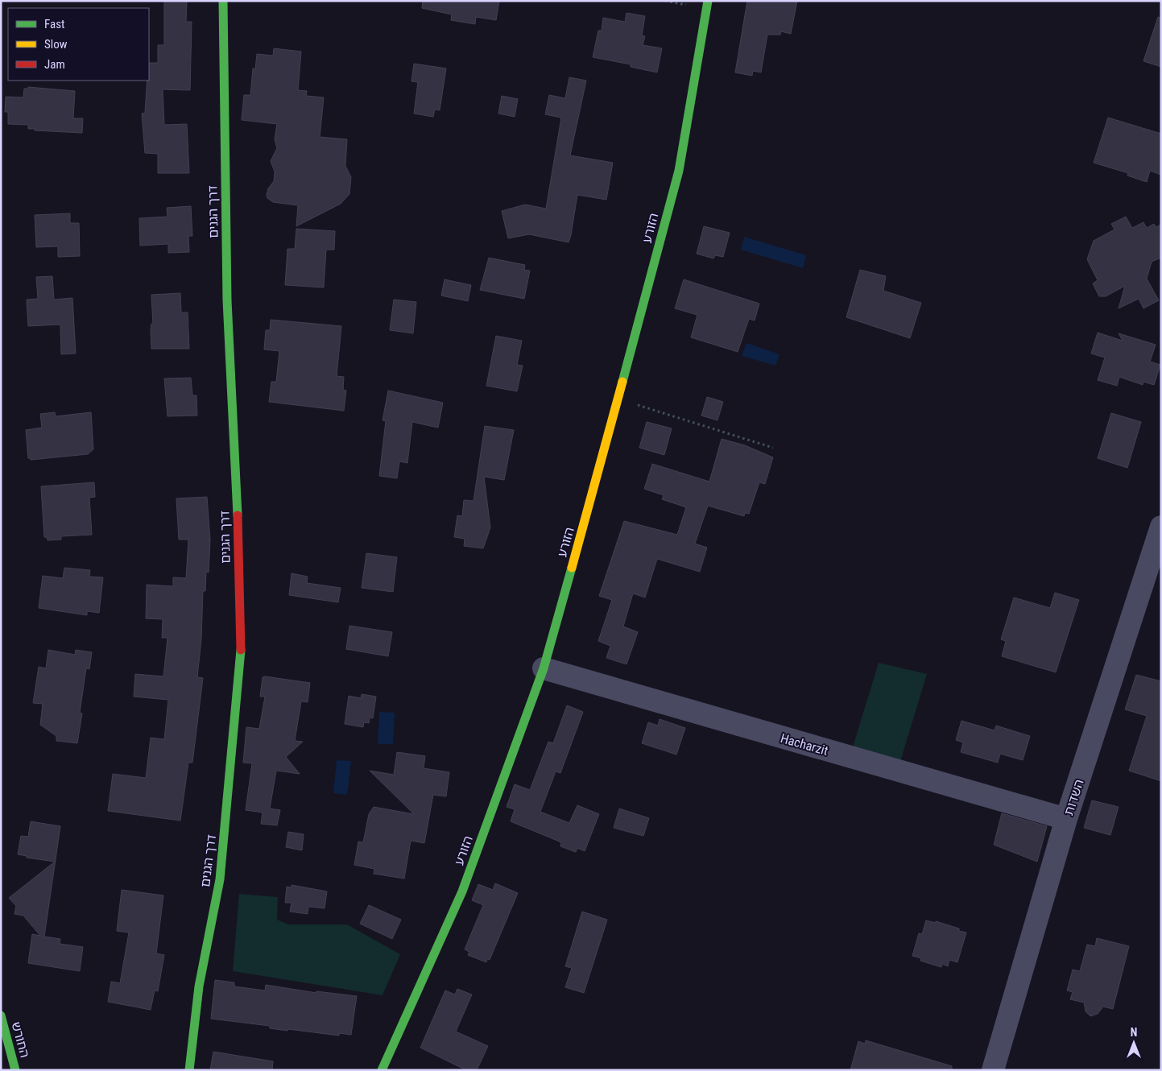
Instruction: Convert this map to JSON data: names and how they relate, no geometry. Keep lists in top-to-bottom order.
{
  "streets": {
    "street": [
      "דרך הגנים",
      "הזורע",
      "Hacharzit",
      "השדות",
      "החורש"
    ]
  },
  "crossings": [
    ["הזורע", "Hacharzit"],
    ["Hacharzit", "השדות"]
  ],
  "legend": ["Fast", "Slow", "Jam"],
  "north": "top"
}
